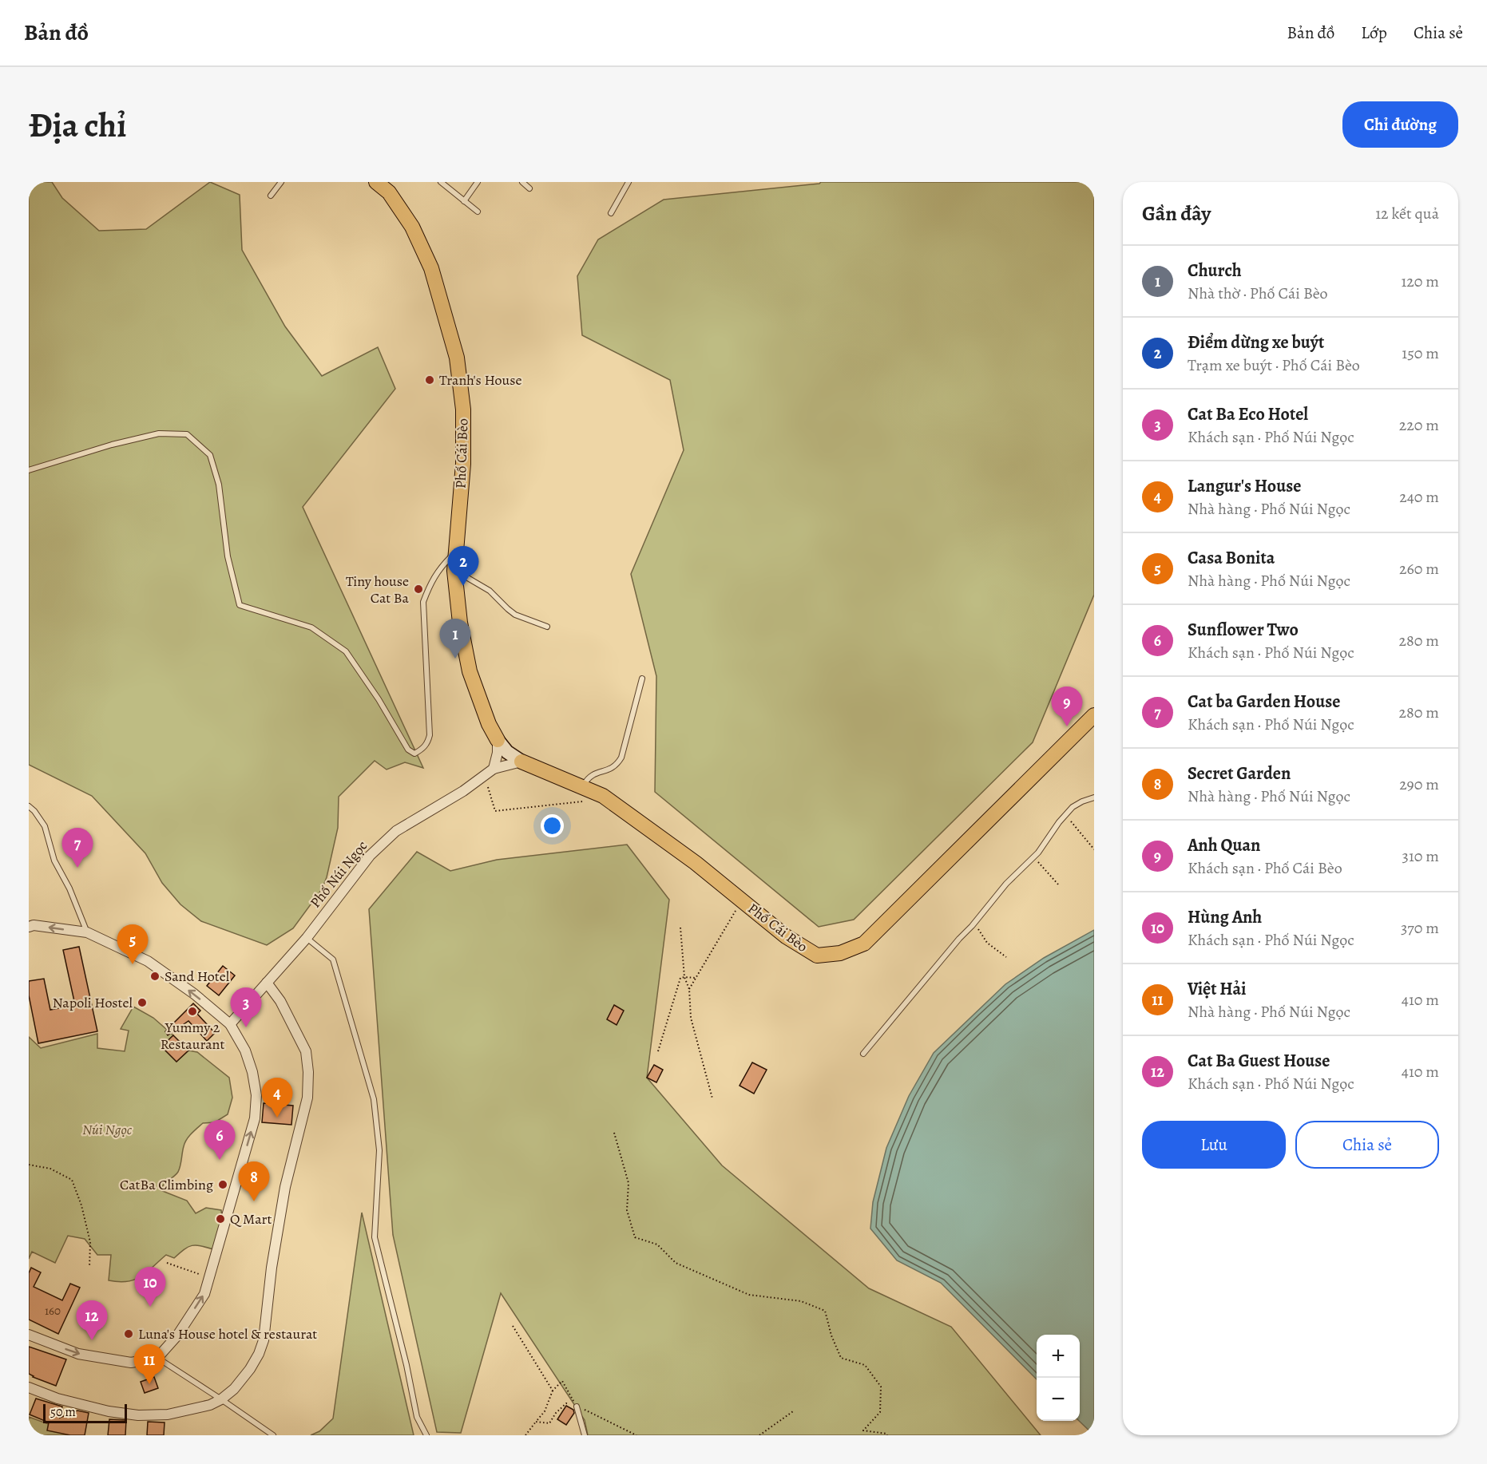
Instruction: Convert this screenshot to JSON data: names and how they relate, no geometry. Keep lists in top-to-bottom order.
{
  "streets": {
    "main road": ["Phố Cái Bèo"],
    "street": ["Phố Núi Ngọc"]
  },
  "parks": ["Núi Ngọc"],
  "places": [
    "Tranh's House",
    "Tiny house Cat Ba",
    "Sand Hotel",
    "Napoli Hostel",
    "Yummy 2 Restaurant",
    "CatBa Climbing",
    "Q Mart",
    "Luna's House hotel & restaurat"
  ],
  "house_numbers": ["160"],
  "scale_bar": "50 m",
  "page": {
    "header": "Bản đồ",
    "nav": ["Bản đồ", "Lớp", "Chia sẻ"],
    "buttons": [
      "Chỉ đường",
      ["Lưu", "Chia sẻ"]
    ],
    "title": "Địa chỉ",
    "heading": ["Gần đây", "12 kết quả"],
    "list": [
      {
        "mark": "1",
        "name": "Church",
        "note": "Nhà thờ · Phố Cái Bèo",
        "value": "120 m"
      },
      {
        "mark": "2",
        "name": "Điểm dừng xe buýt",
        "note": "Trạm xe buýt · Phố Cái Bèo",
        "value": "150 m"
      },
      {
        "mark": "3",
        "name": "Cat Ba Eco Hotel",
        "note": "Khách sạn · Phố Núi Ngọc",
        "value": "220 m"
      },
      {
        "mark": "4",
        "name": "Langur's House",
        "note": "Nhà hàng · Phố Núi Ngọc",
        "value": "240 m"
      },
      {
        "mark": "5",
        "name": "Casa Bonita",
        "note": "Nhà hàng · Phố Núi Ngọc",
        "value": "260 m"
      },
      {
        "mark": "6",
        "name": "Sunflower Two",
        "note": "Khách sạn · Phố Núi Ngọc",
        "value": "280 m"
      },
      {
        "mark": "7",
        "name": "Cat ba Garden House",
        "note": "Khách sạn · Phố Núi Ngọc",
        "value": "280 m"
      },
      {
        "mark": "8",
        "name": "Secret Garden",
        "note": "Nhà hàng · Phố Núi Ngọc",
        "value": "290 m"
      },
      {
        "mark": "9",
        "name": "Anh Quan",
        "note": "Khách sạn · Phố Cái Bèo",
        "value": "310 m"
      },
      {
        "mark": "10",
        "name": "Hùng Anh",
        "note": "Khách sạn · Phố Núi Ngọc",
        "value": "370 m"
      },
      {
        "mark": "11",
        "name": "Việt Hải",
        "note": "Nhà hàng · Phố Núi Ngọc",
        "value": "410 m"
      },
      {
        "mark": "12",
        "name": "Cat Ba Guest House",
        "note": "Khách sạn · Phố Núi Ngọc",
        "value": "410 m"
      }
    ],
    "pins": [
      "2",
      "1",
      "9",
      "7",
      "5",
      "3",
      "4",
      "6",
      "8",
      "10",
      "12",
      "11"
    ],
    "map_buttons": ["+", "−"],
    "scale": "50 m"
  }
}
